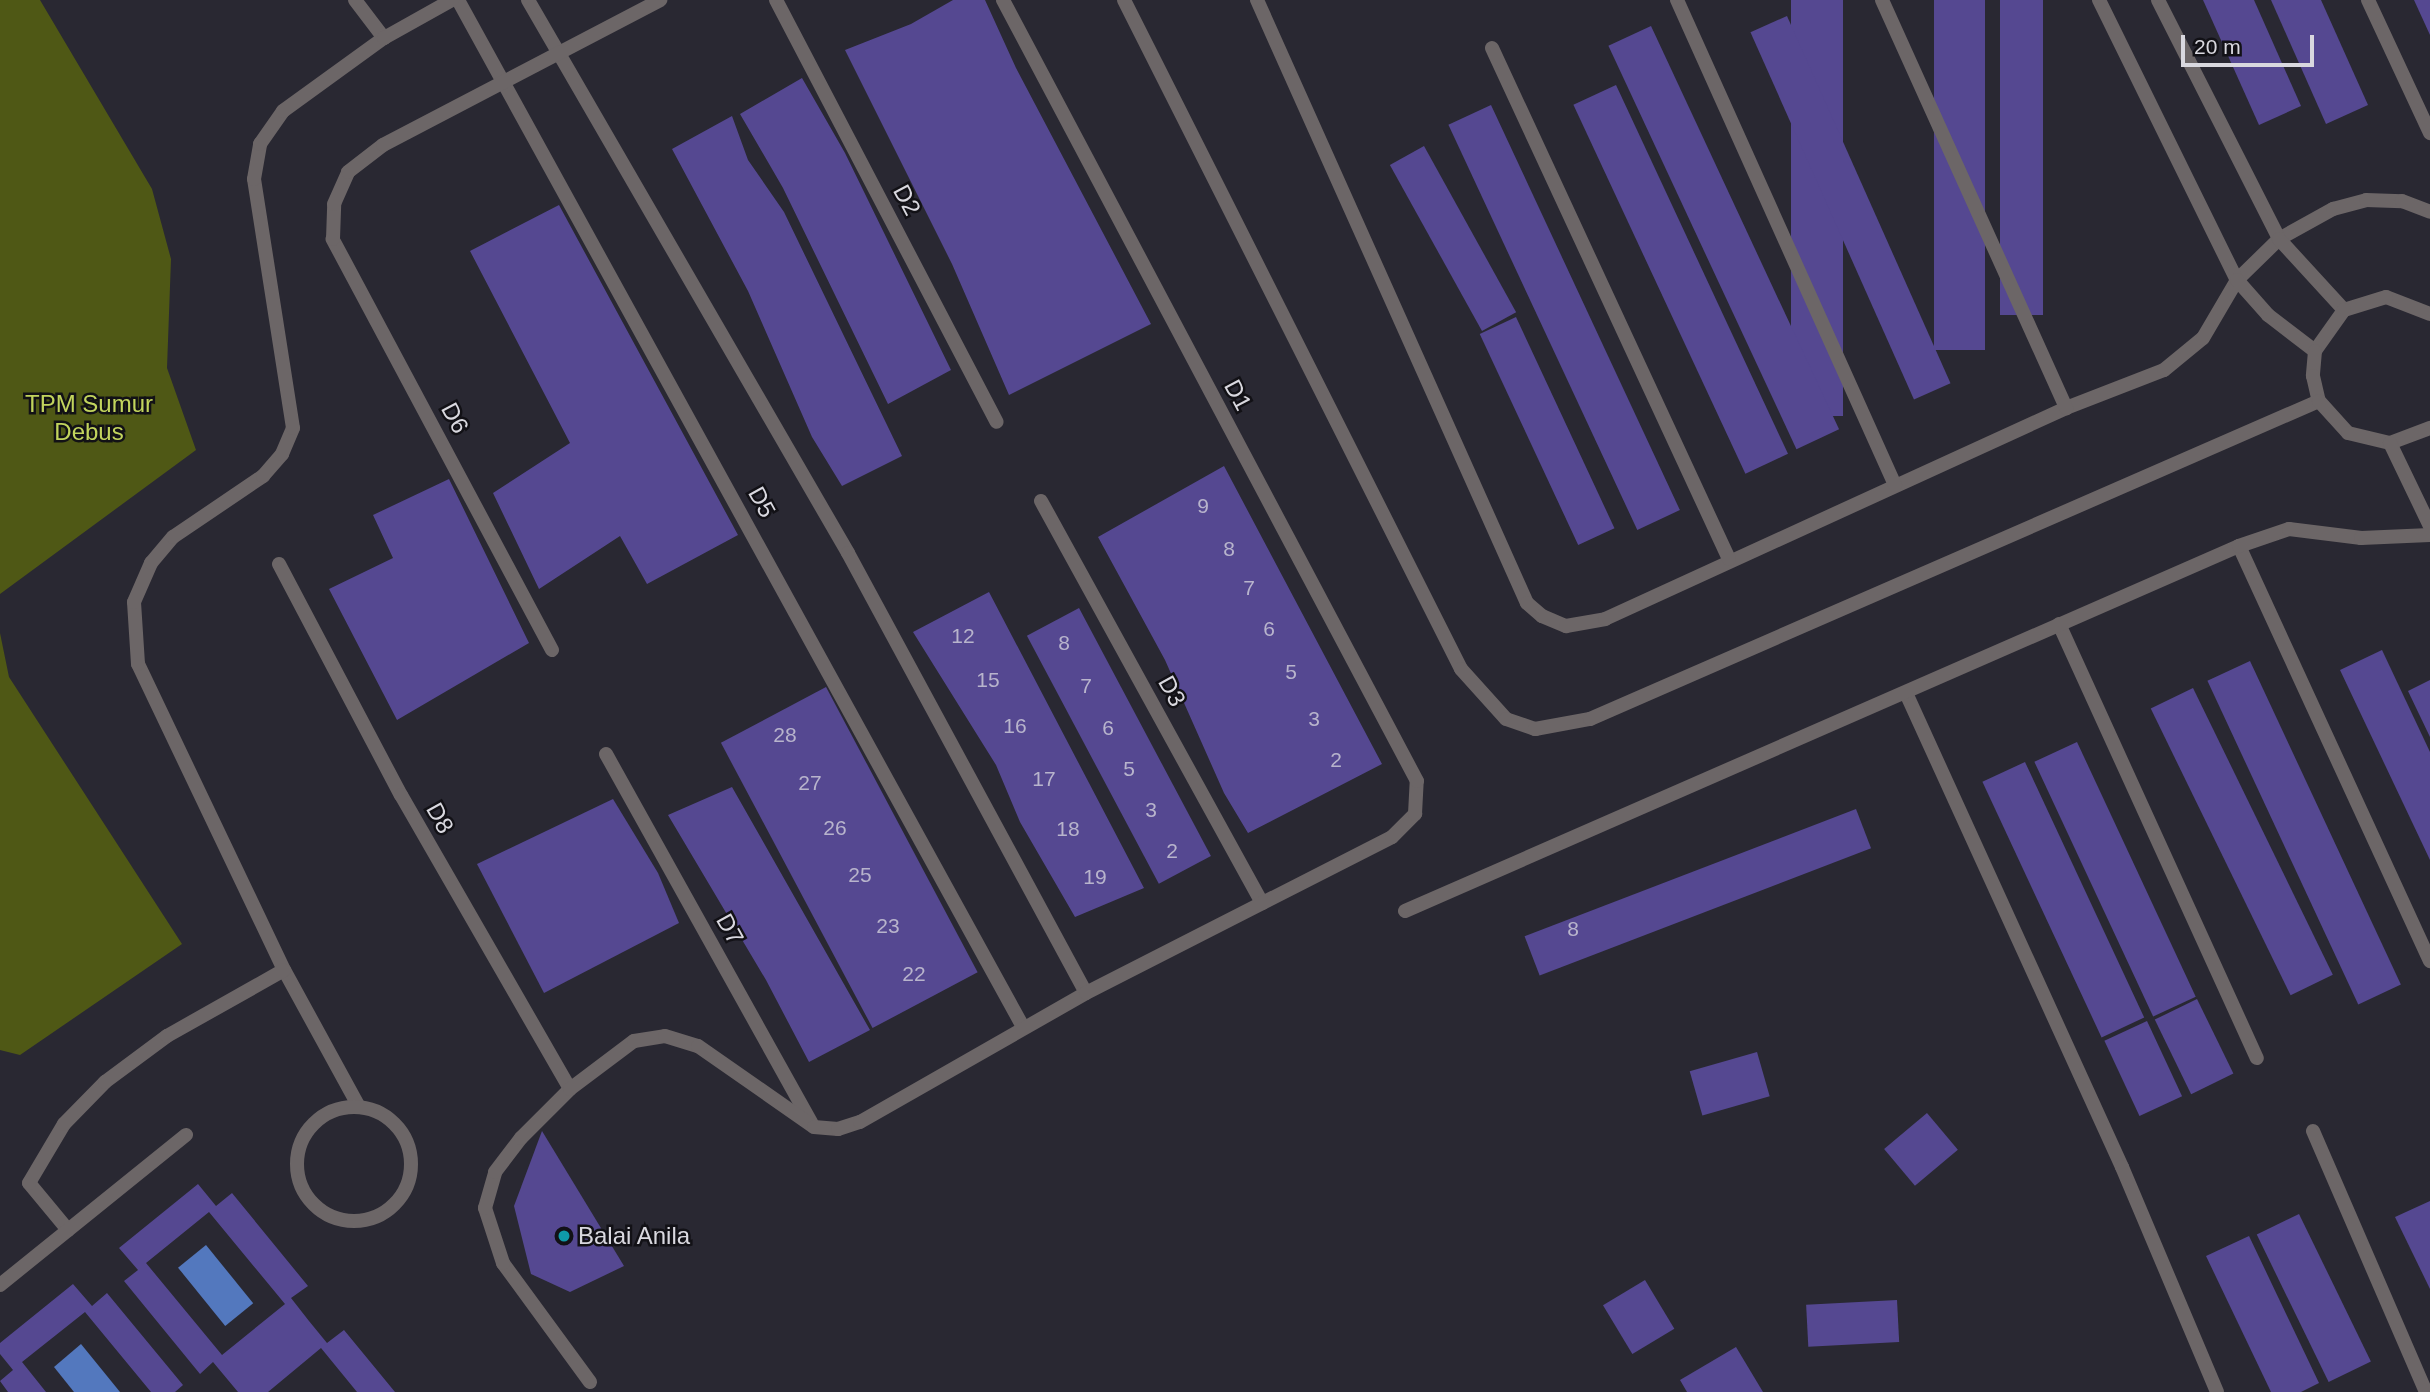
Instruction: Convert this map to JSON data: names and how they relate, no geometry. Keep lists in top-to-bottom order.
{
  "streets": {
    "street": [
      "D2",
      "D1",
      "D6",
      "D5",
      "D3",
      "D8",
      "D7"
    ]
  },
  "crossings": [
    ["D1", "D3"],
    ["D6", "D5"]
  ],
  "parks": ["TPM Sumur Debus"],
  "places": ["Balai Anila"],
  "house_numbers": [
    "9",
    "8",
    "7",
    "6",
    "12",
    "8",
    "5",
    "15",
    "7",
    "3",
    "16",
    "6",
    "28",
    "2",
    "5",
    "17",
    "27",
    "3",
    "26",
    "18",
    "2",
    "25",
    "19",
    "23",
    "8",
    "22"
  ],
  "scale_bar": "20 m"
}
